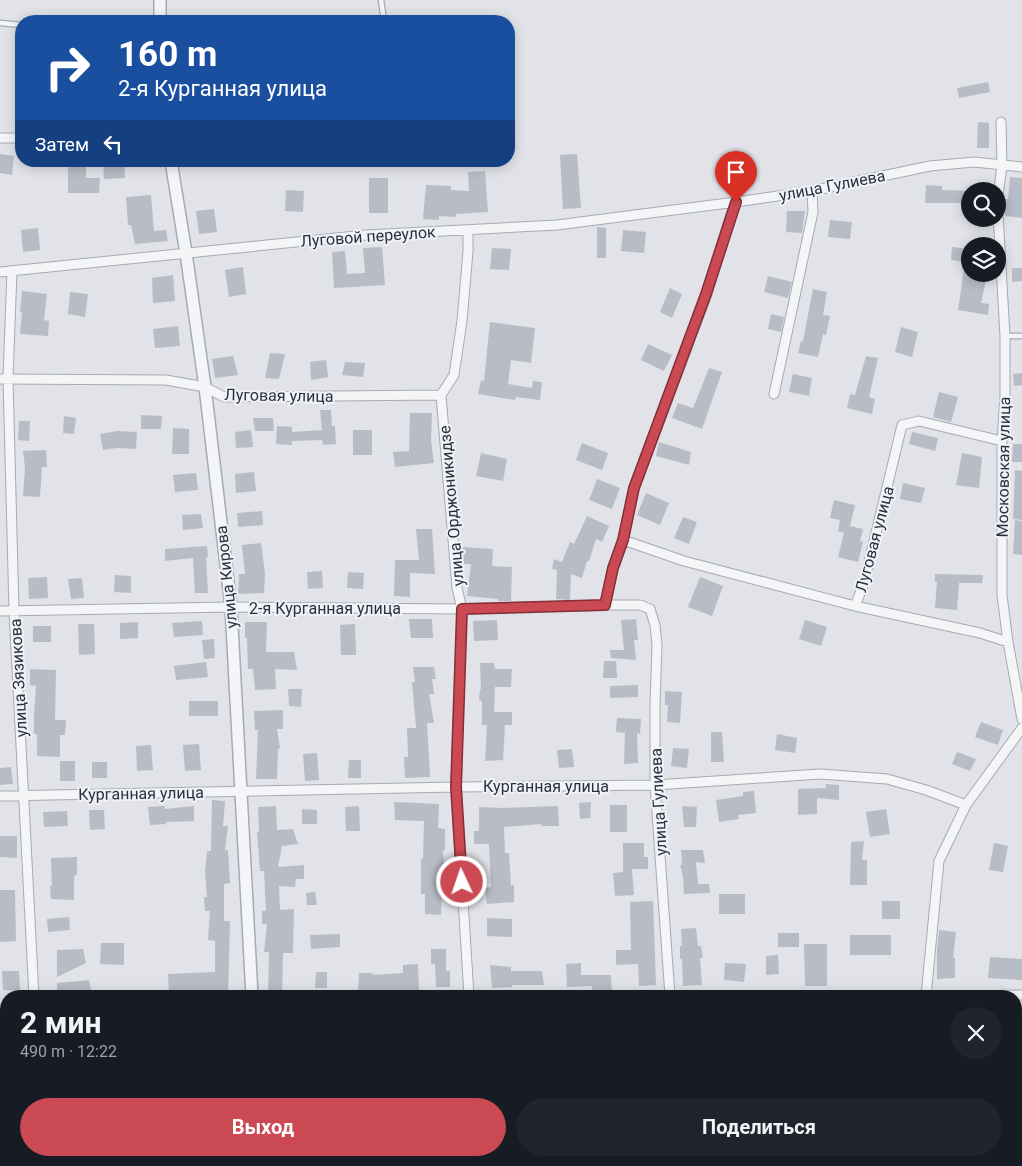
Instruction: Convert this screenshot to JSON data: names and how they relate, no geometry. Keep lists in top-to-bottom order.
{
  "streets": {
    "street": [
      "улица Гулиева",
      "Луговой переулок",
      "Луговая улица",
      "Московская улица",
      "улица Орджоникидзе",
      "улица Кирова",
      "2-я Курганная улица",
      "улица Зязикова",
      "Курганная улица"
    ]
  },
  "crossings": [
    ["улица Гулиева", "Луговой переулок"],
    ["улица Гулиева", "2-я Курганная улица"],
    ["улица Гулиева", "Курганная улица"],
    ["Луговой переулок", "улица Кирова"],
    ["Луговой переулок", "улица Зязикова"],
    ["Луговая улица", "Московская улица"],
    ["Луговая улица", "улица Орджоникидзе"],
    ["Луговая улица", "улица Кирова"],
    ["Луговая улица", "улица Зязикова"],
    ["улица Орджоникидзе", "2-я Курганная улица"],
    ["улица Орджоникидзе", "Курганная улица"],
    ["улица Кирова", "2-я Курганная улица"],
    ["улица Кирова", "Курганная улица"],
    ["2-я Курганная улица", "улица Зязикова"],
    ["улица Зязикова", "Курганная улица"]
  ],
  "page": {
    "turn": ["160 m", "2-я Курганная улица"],
    "then": "Затем",
    "heading": ["2 мин", "490 m · 12:22"],
    "buttons": ["Выход", "Поделиться"]
  }
}
